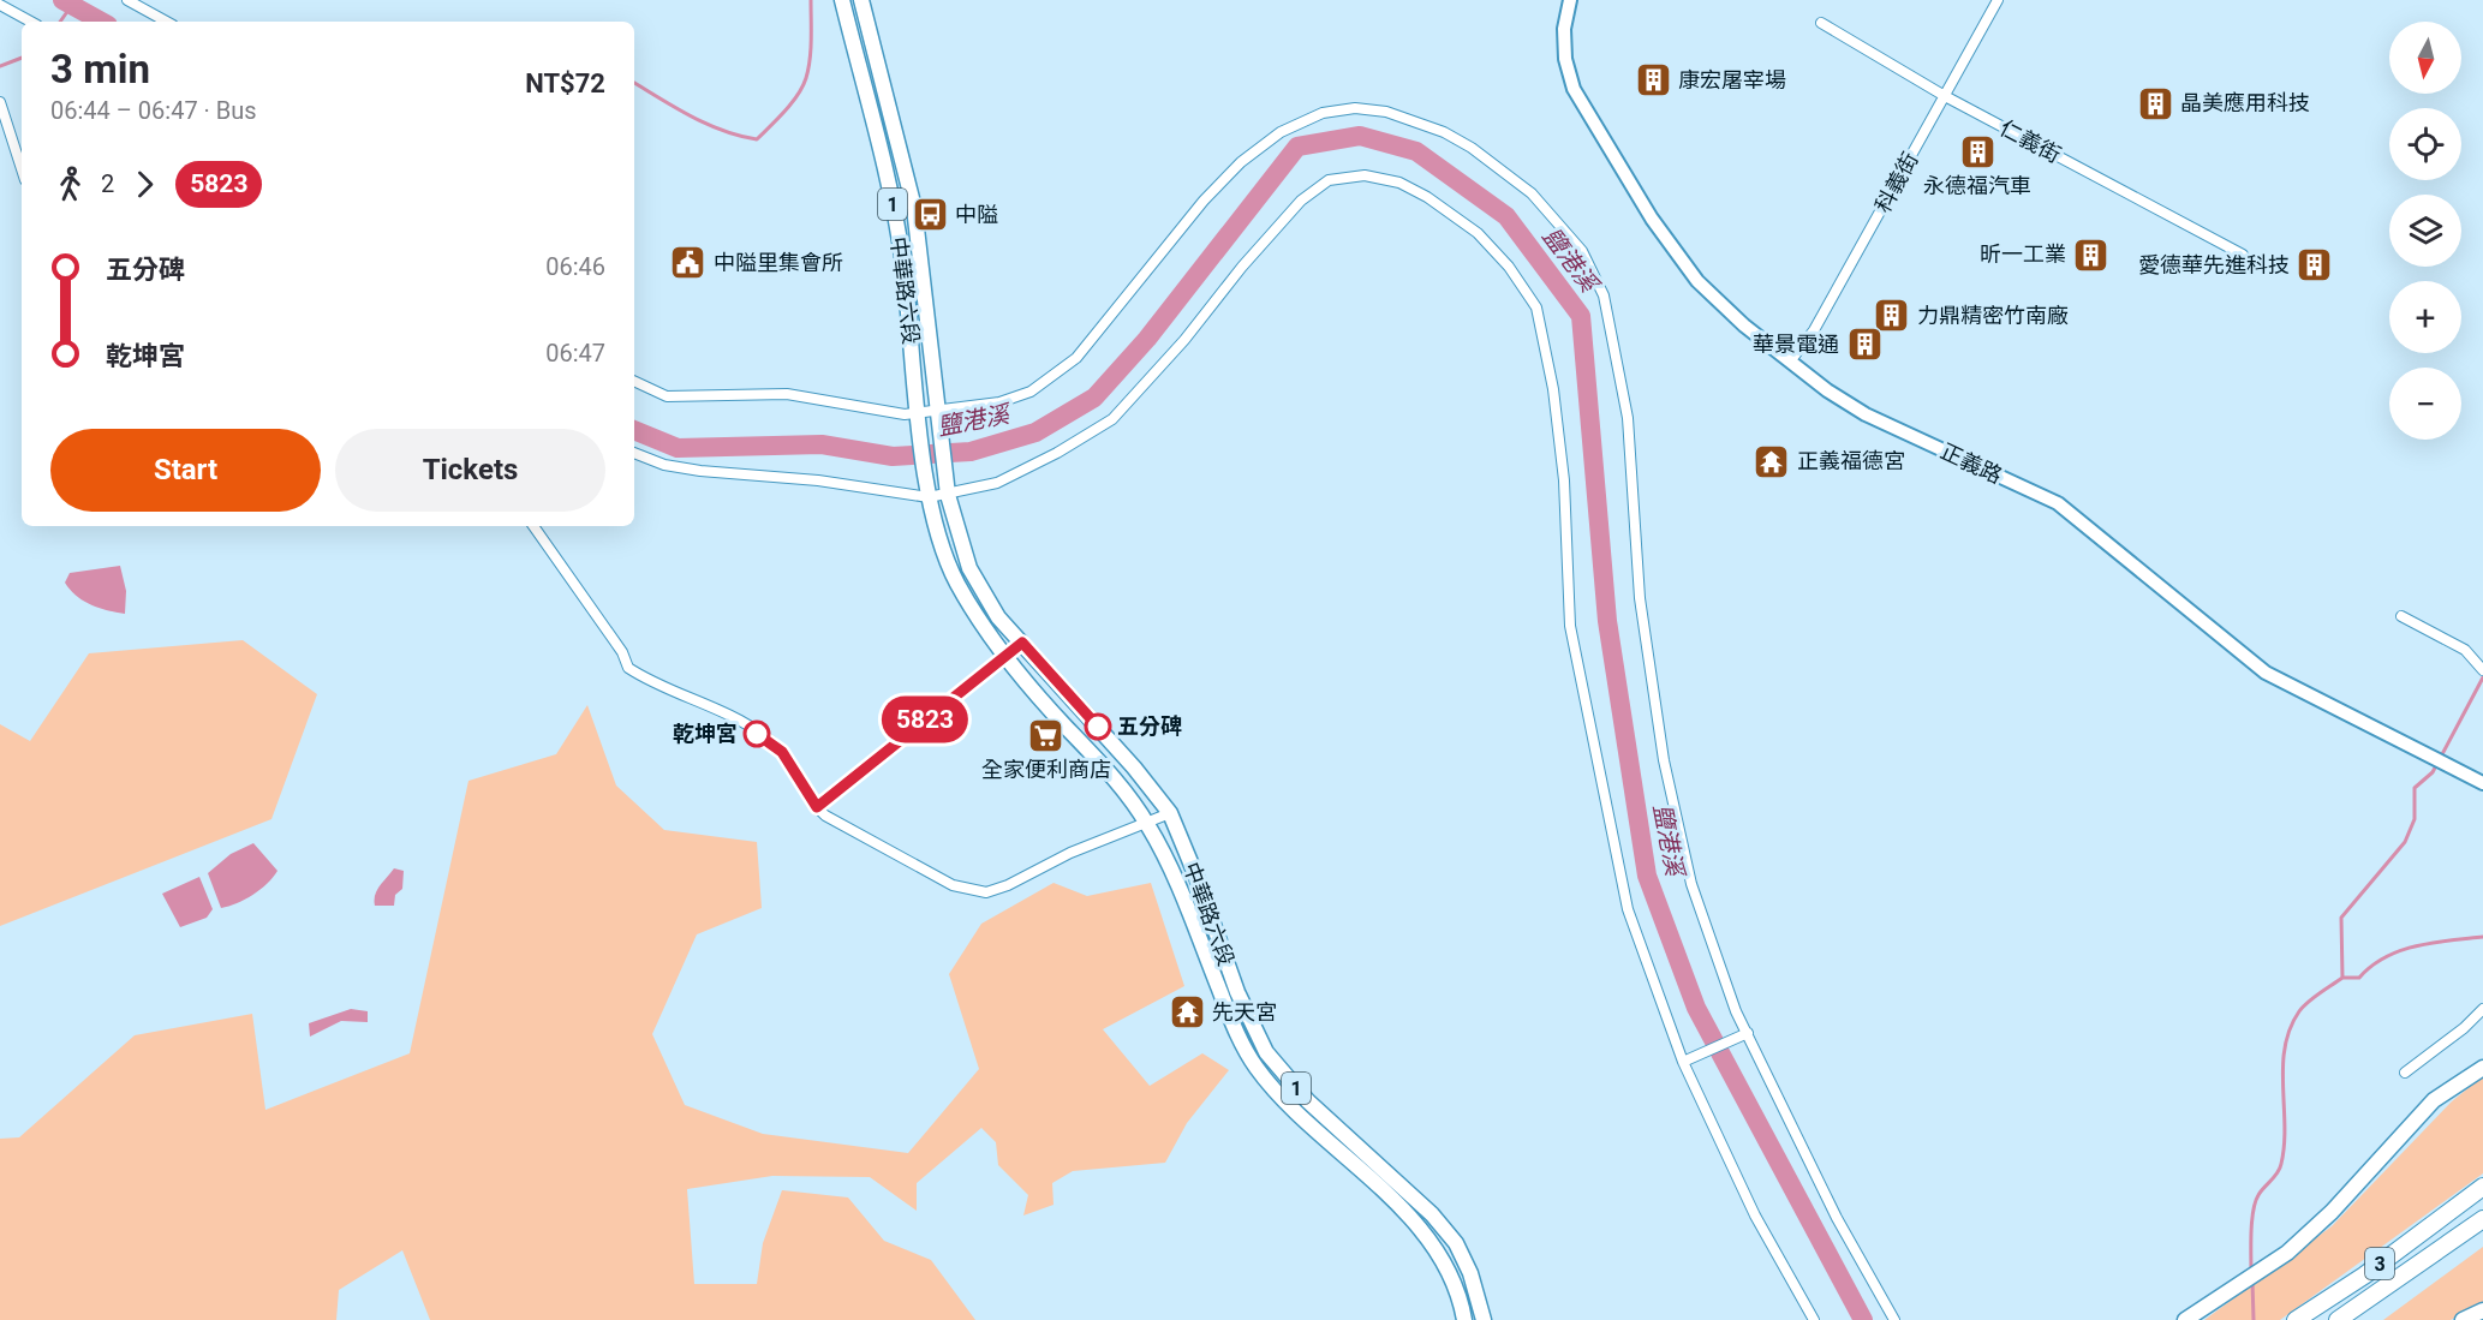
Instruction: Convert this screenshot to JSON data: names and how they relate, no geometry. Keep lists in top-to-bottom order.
{
  "streets": {
    "highway": ["3"],
    "main road": ["1", "中華路六段"],
    "street": ["仁義街", "科義街", "正義路"]
  },
  "crossings": [
    ["仁義街", "科義街"],
    ["科義街", "正義路"],
    ["1", "中華路六段"]
  ],
  "water": ["鹽港溪"],
  "places": {
    "building": [
      "康宏屠宰場",
      "晶美應用科技",
      "永德福汽車",
      "昕一工業",
      "愛德華先進科技",
      "力鼎精密竹南廠",
      "華景電通"
    ],
    "bus stop": ["中隘"],
    "public building": ["中隘里集會所"],
    "temple": ["正義福德宮", "先天宮"],
    "other": ["五分碑", "乾坤宮"],
    "supermarket": ["全家便利商店"]
  },
  "lines": ["bus line 5823"],
  "north": "bottom",
  "page": {
    "on_map": "5823",
    "map_buttons": ["+", "−"],
    "heading": ["3 min", "06:44 – 06:47 · Bus", "NT$72"],
    "legs": ["2", "5823"],
    "list": [
      {
        "name": "五分碑",
        "value": "06:46"
      },
      {
        "name": "乾坤宮",
        "value": "06:47"
      }
    ],
    "buttons": ["Start", "Tickets"]
  }
}
